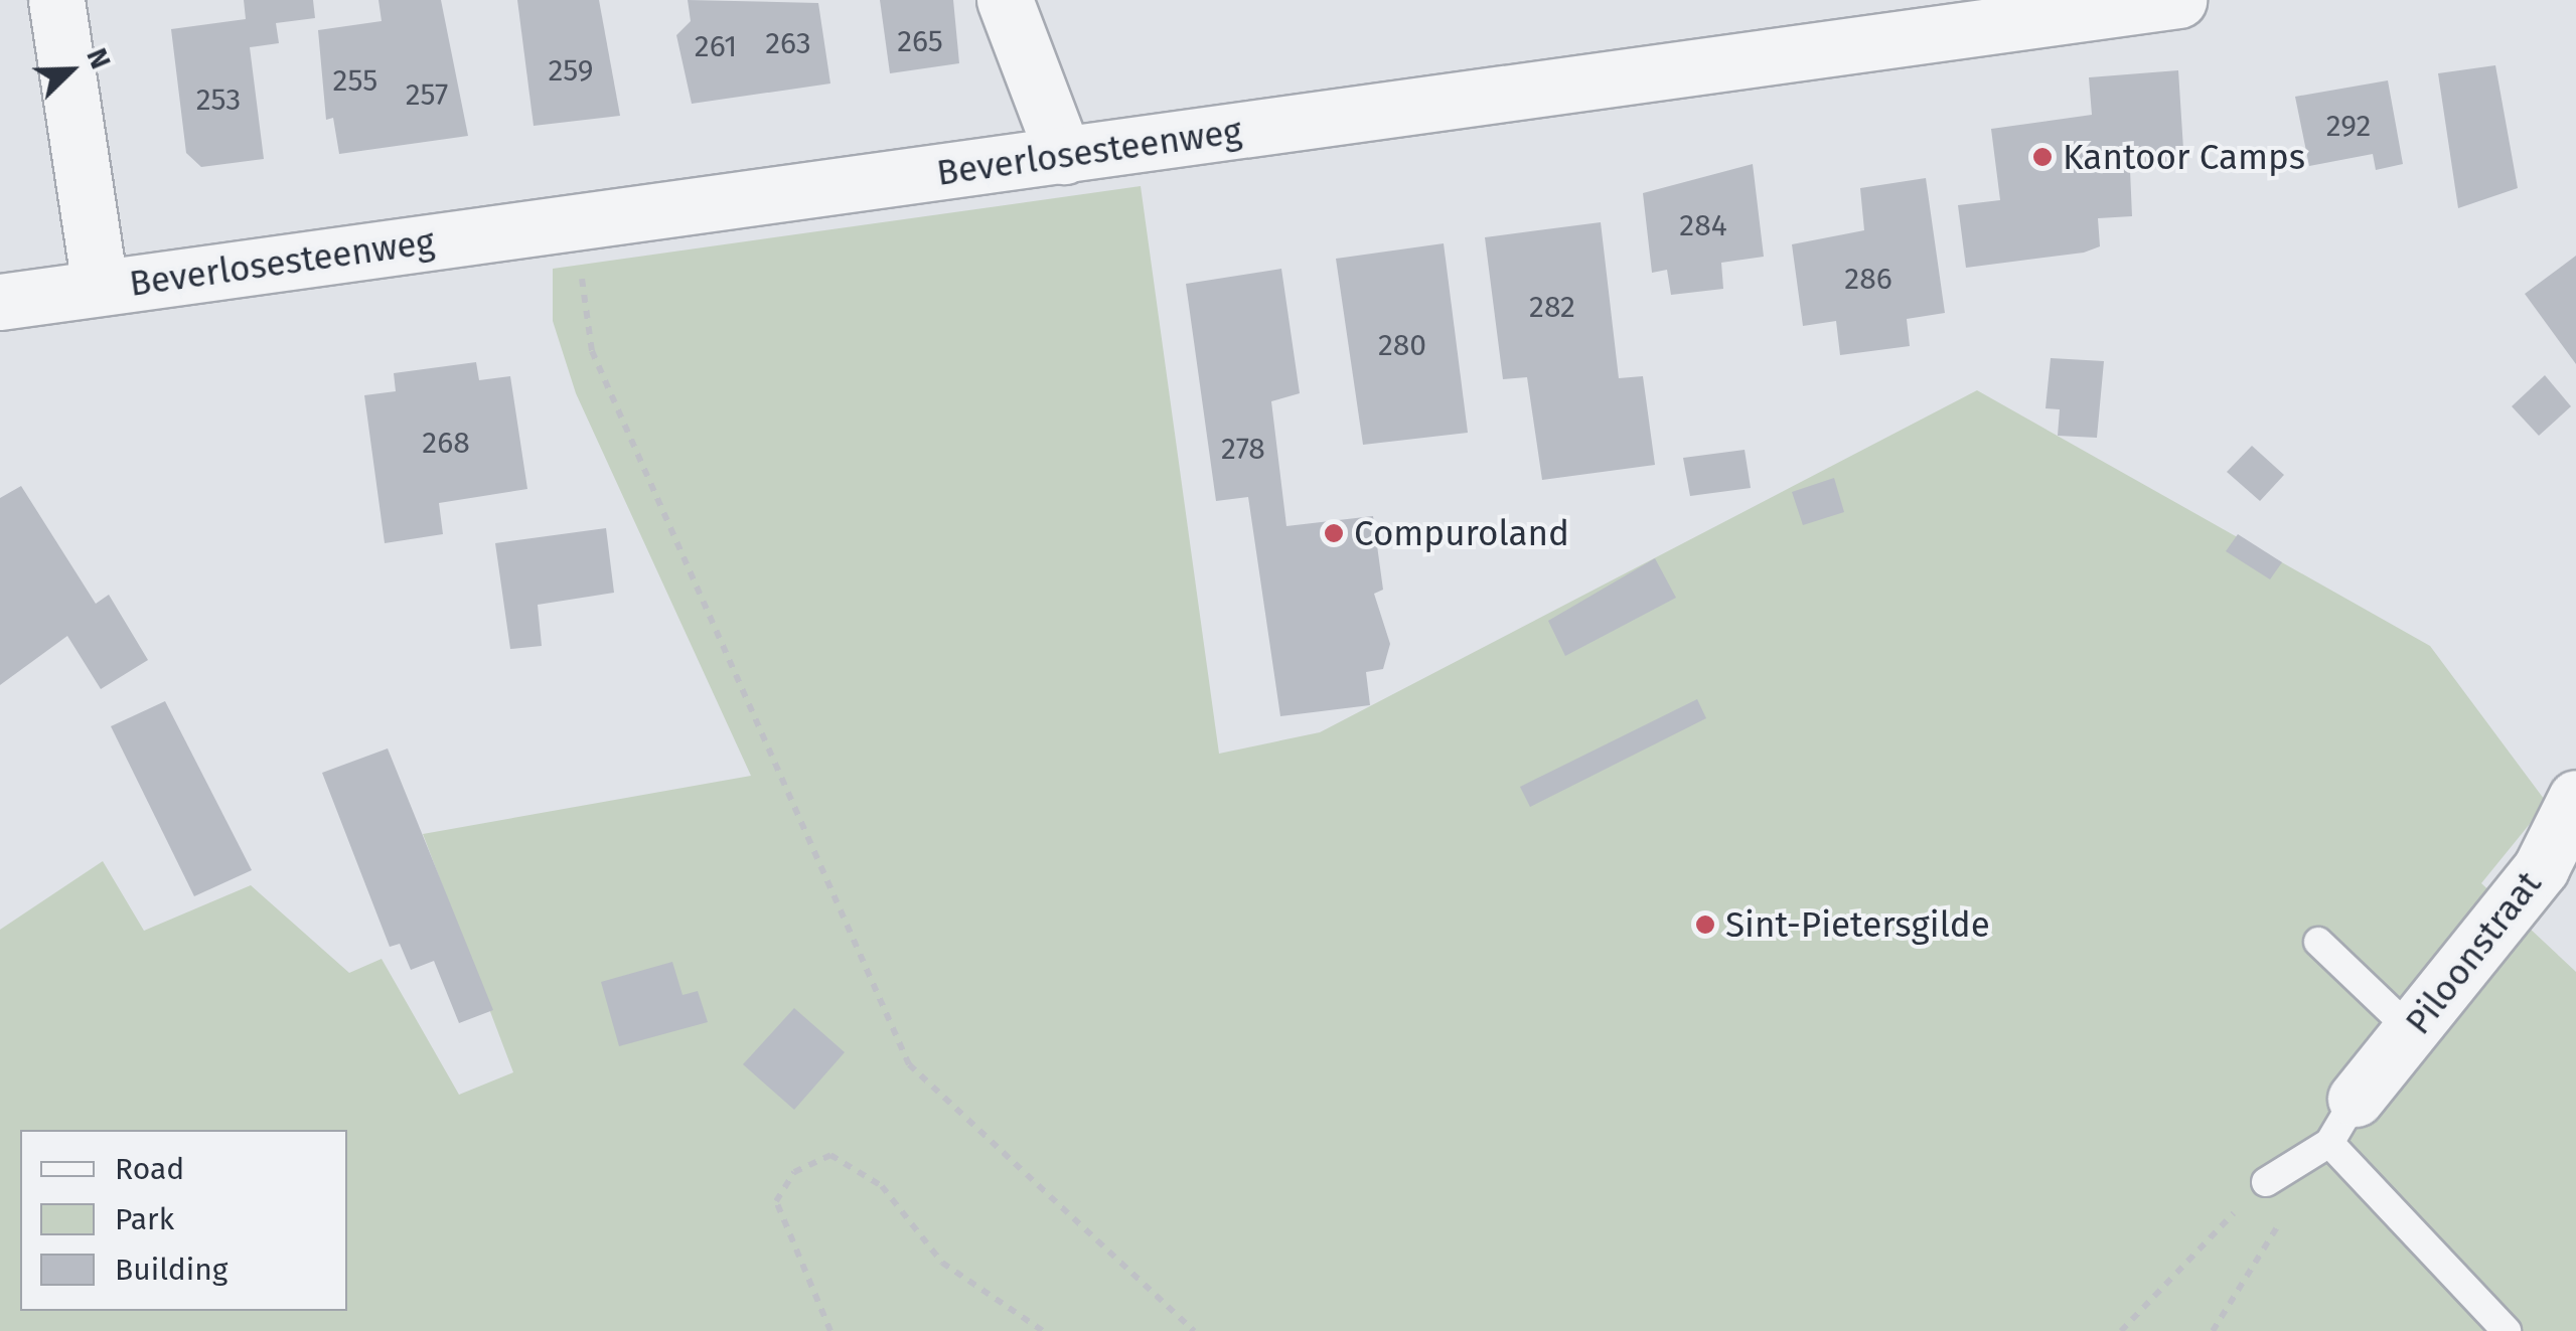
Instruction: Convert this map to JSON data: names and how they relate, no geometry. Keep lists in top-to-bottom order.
{
  "streets": {
    "street": ["Beverlosesteenweg", "Piloonstraat"]
  },
  "places": ["Kantoor Camps", "Compuroland", "Sint-Pietersgilde"],
  "house_numbers": [
    "265",
    "263",
    "261",
    "259",
    "255",
    "257",
    "253",
    "292",
    "284",
    "286",
    "282",
    "280",
    "268",
    "278"
  ],
  "legend": ["Road", "Park", "Building"],
  "north": "top right"
}
